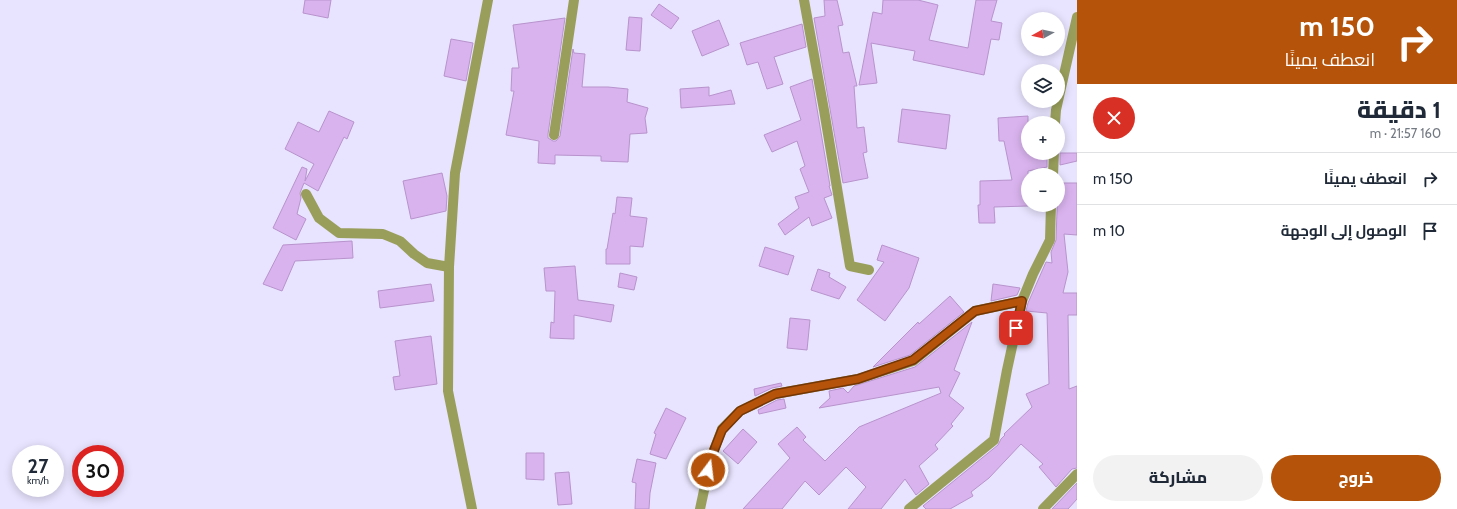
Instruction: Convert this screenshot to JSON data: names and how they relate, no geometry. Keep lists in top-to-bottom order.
{
  "north": "left",
  "page": {
    "turn": ["150 m", "انعطف يمينًا"],
    "map_buttons": ["+", "−"],
    "heading": ["1 دقيقة", "160 m · 21:57"],
    "list": [
      {
        "name": "انعطف يمينًا",
        "value": "150 m"
      },
      {
        "name": "الوصول إلى الوجهة",
        "value": "10 m"
      }
    ],
    "speed": "27 km/h",
    "limit": "30",
    "buttons": ["خروج", "مشاركة"]
  }
}
